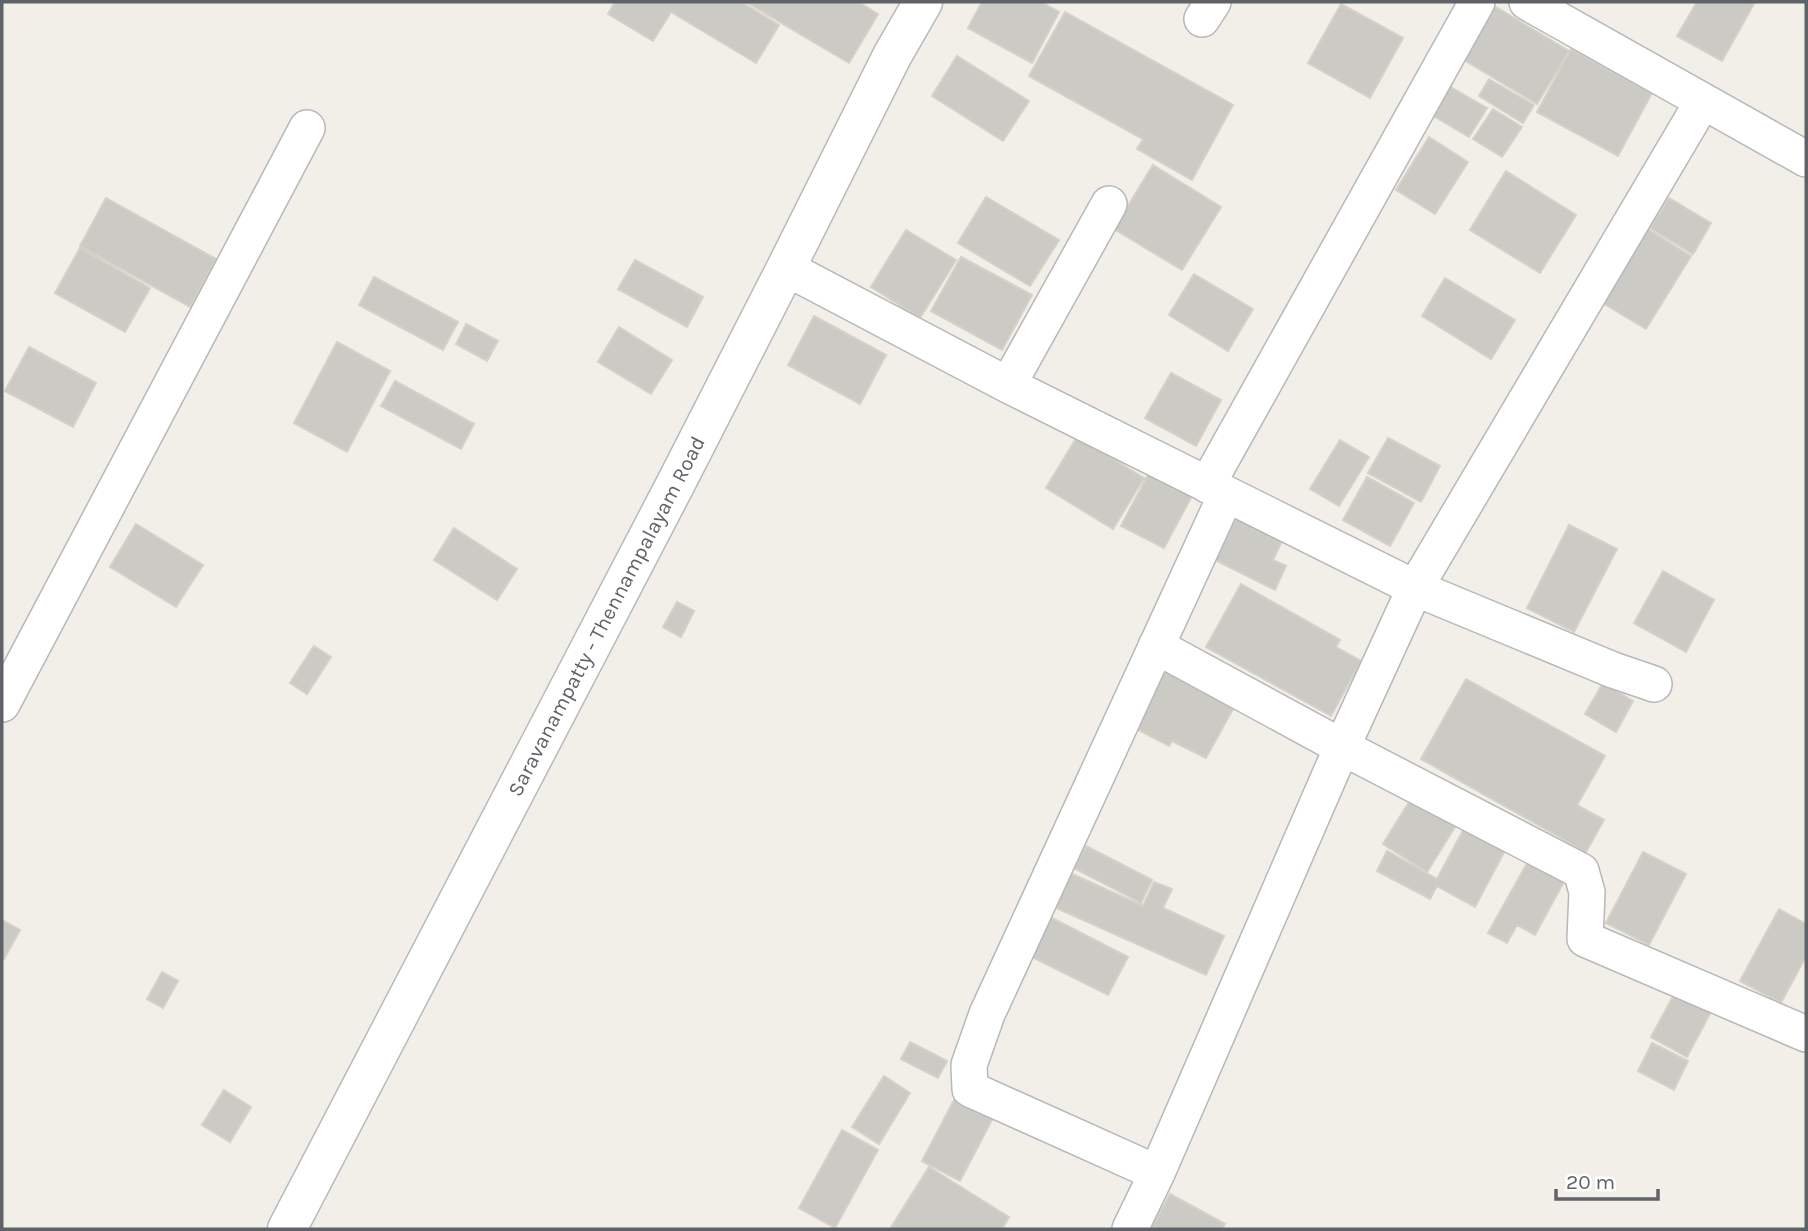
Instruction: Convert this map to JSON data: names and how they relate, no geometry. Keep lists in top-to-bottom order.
{
  "streets": {
    "main road": ["Saravanampatty - Thennampalayam Road"]
  },
  "scale_bar": "20 m"
}
